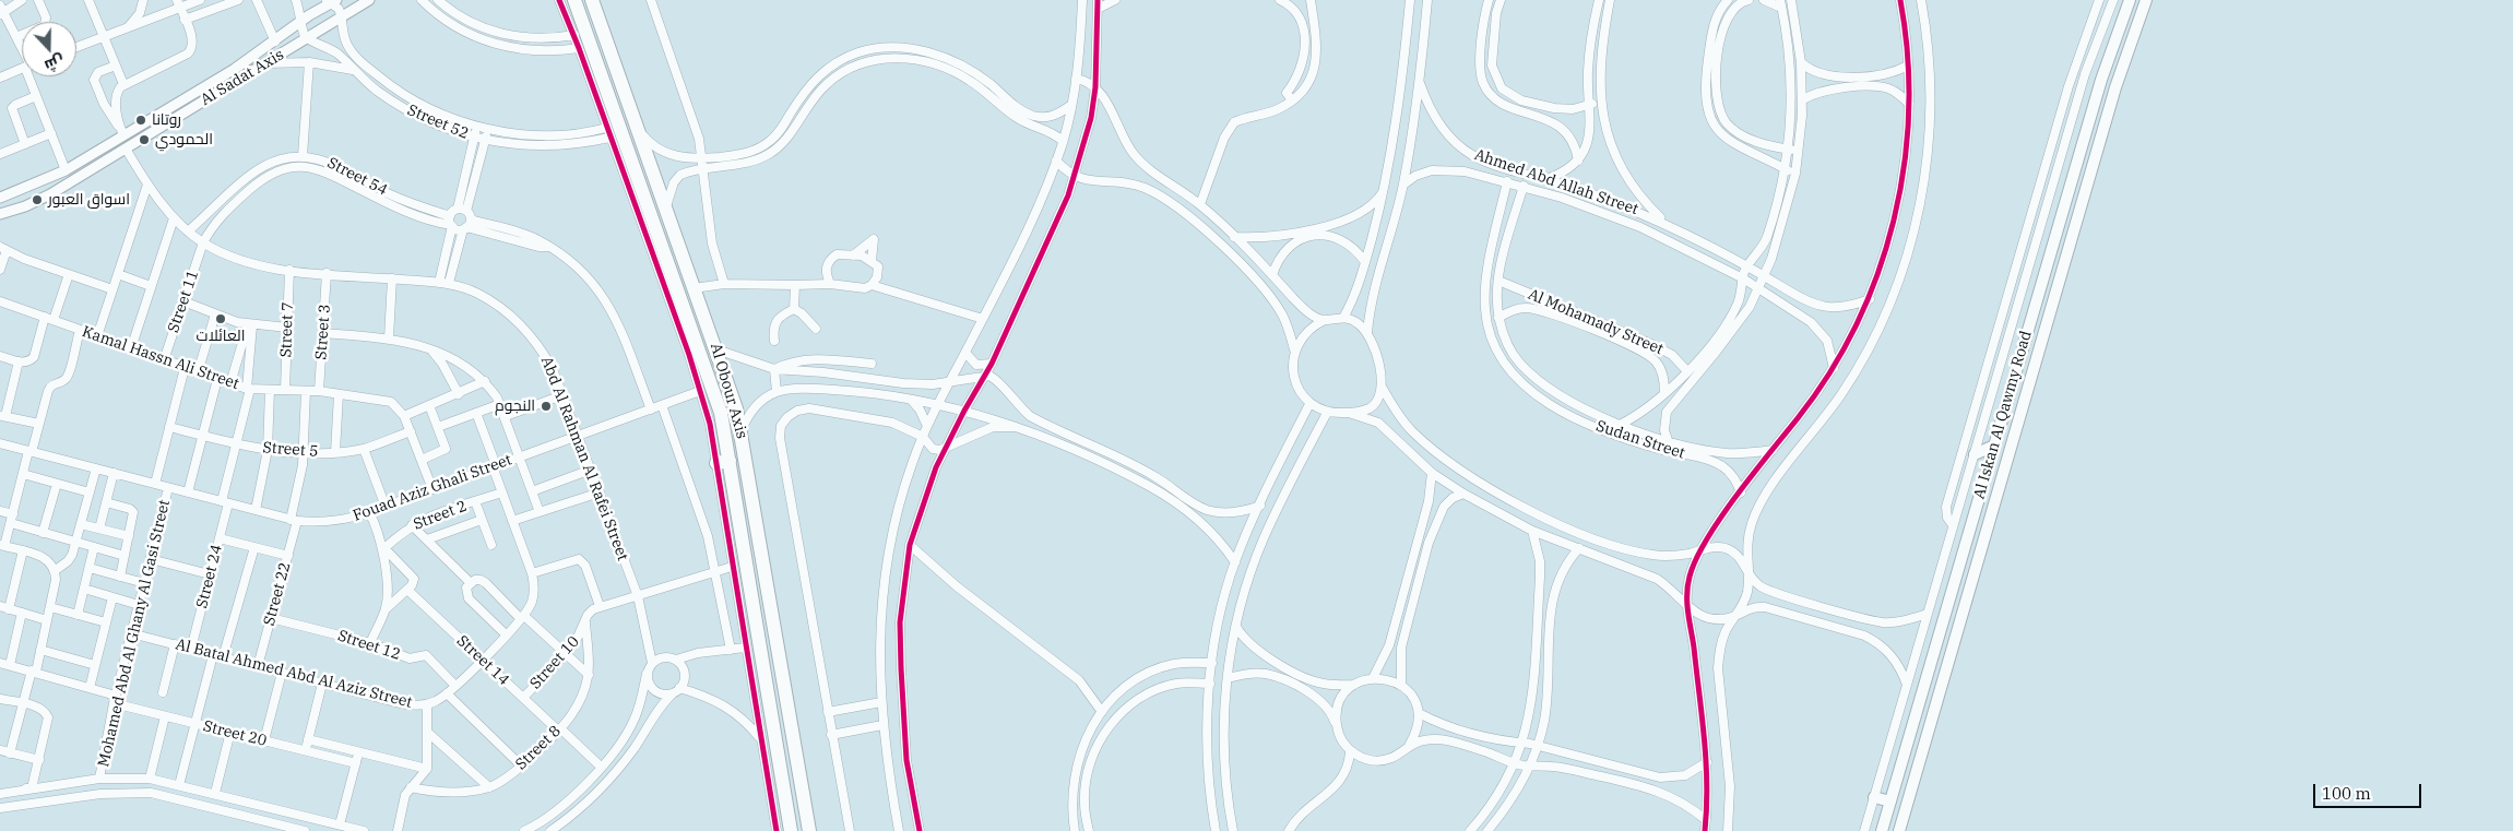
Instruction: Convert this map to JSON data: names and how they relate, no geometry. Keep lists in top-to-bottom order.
{
  "streets": {
    "highway": ["Al Obour Axis"],
    "main road": ["Al Iskan Al Qawmy Road"],
    "street": [
      "Al Sadat Axis",
      "Street 52",
      "Street 54",
      "Ahmed Abd Allah Street",
      "Street 11",
      "Al Mohamady Street",
      "Street 7",
      "Street 3",
      "Kamal Hassn Ali Street",
      "Sudan Street",
      "Street 5",
      "Abd Al Rahman Al Rafei Street",
      "Fouad Aziz Ghali Street",
      "Street 2",
      "Street 24",
      "Street 22",
      "Mohamed Abd Al Ghany Al Gasi Street",
      "Street 12",
      "Street 14",
      "Street 10",
      "Al Batal Ahmed Abd Al Aziz Street",
      "Street 20",
      "Street 8"
    ]
  },
  "crossings": [
    ["Al Sadat Axis", "Street 52"],
    ["Al Sadat Axis", "Abd Al Rahman Al Rafei Street"],
    ["Street 54", "Street 11"],
    ["Street 54", "Abd Al Rahman Al Rafei Street"],
    ["Ahmed Abd Allah Street", "Sudan Street"],
    ["Street 11", "Kamal Hassn Ali Street"],
    ["Street 11", "Abd Al Rahman Al Rafei Street"],
    ["Al Mohamady Street", "Sudan Street"],
    ["Street 7", "Kamal Hassn Ali Street"],
    ["Street 7", "Abd Al Rahman Al Rafei Street"],
    ["Street 3", "Kamal Hassn Ali Street"],
    ["Street 3", "Abd Al Rahman Al Rafei Street"],
    ["Kamal Hassn Ali Street", "Street 24"],
    ["Kamal Hassn Ali Street", "Street 22"],
    ["Street 5", "Street 24"],
    ["Street 5", "Street 22"],
    ["Abd Al Rahman Al Rafei Street", "Fouad Aziz Ghali Street"],
    ["Fouad Aziz Ghali Street", "Street 24"],
    ["Fouad Aziz Ghali Street", "Street 22"],
    ["Fouad Aziz Ghali Street", "Mohamed Abd Al Ghany Al Gasi Street"],
    ["Fouad Aziz Ghali Street", "Al Batal Ahmed Abd Al Aziz Street"],
    ["Street 2", "Al Batal Ahmed Abd Al Aziz Street"],
    ["Street 24", "Al Batal Ahmed Abd Al Aziz Street"],
    ["Street 22", "Street 12"],
    ["Street 22", "Al Batal Ahmed Abd Al Aziz Street"],
    ["Mohamed Abd Al Ghany Al Gasi Street", "Al Batal Ahmed Abd Al Aziz Street"],
    ["Mohamed Abd Al Ghany Al Gasi Street", "Street 20"],
    ["Street 12", "Al Batal Ahmed Abd Al Aziz Street"],
    ["Street 14", "Street 10"],
    ["Street 14", "Al Batal Ahmed Abd Al Aziz Street"],
    ["Street 14", "Street 8"],
    ["Street 10", "Street 8"]
  ],
  "places": [
    "روتانا",
    "الحمودي",
    "اسواق العبور",
    "العائلات",
    "النجوم"
  ],
  "scale_bar": "100 m",
  "north": "bottom"
}
